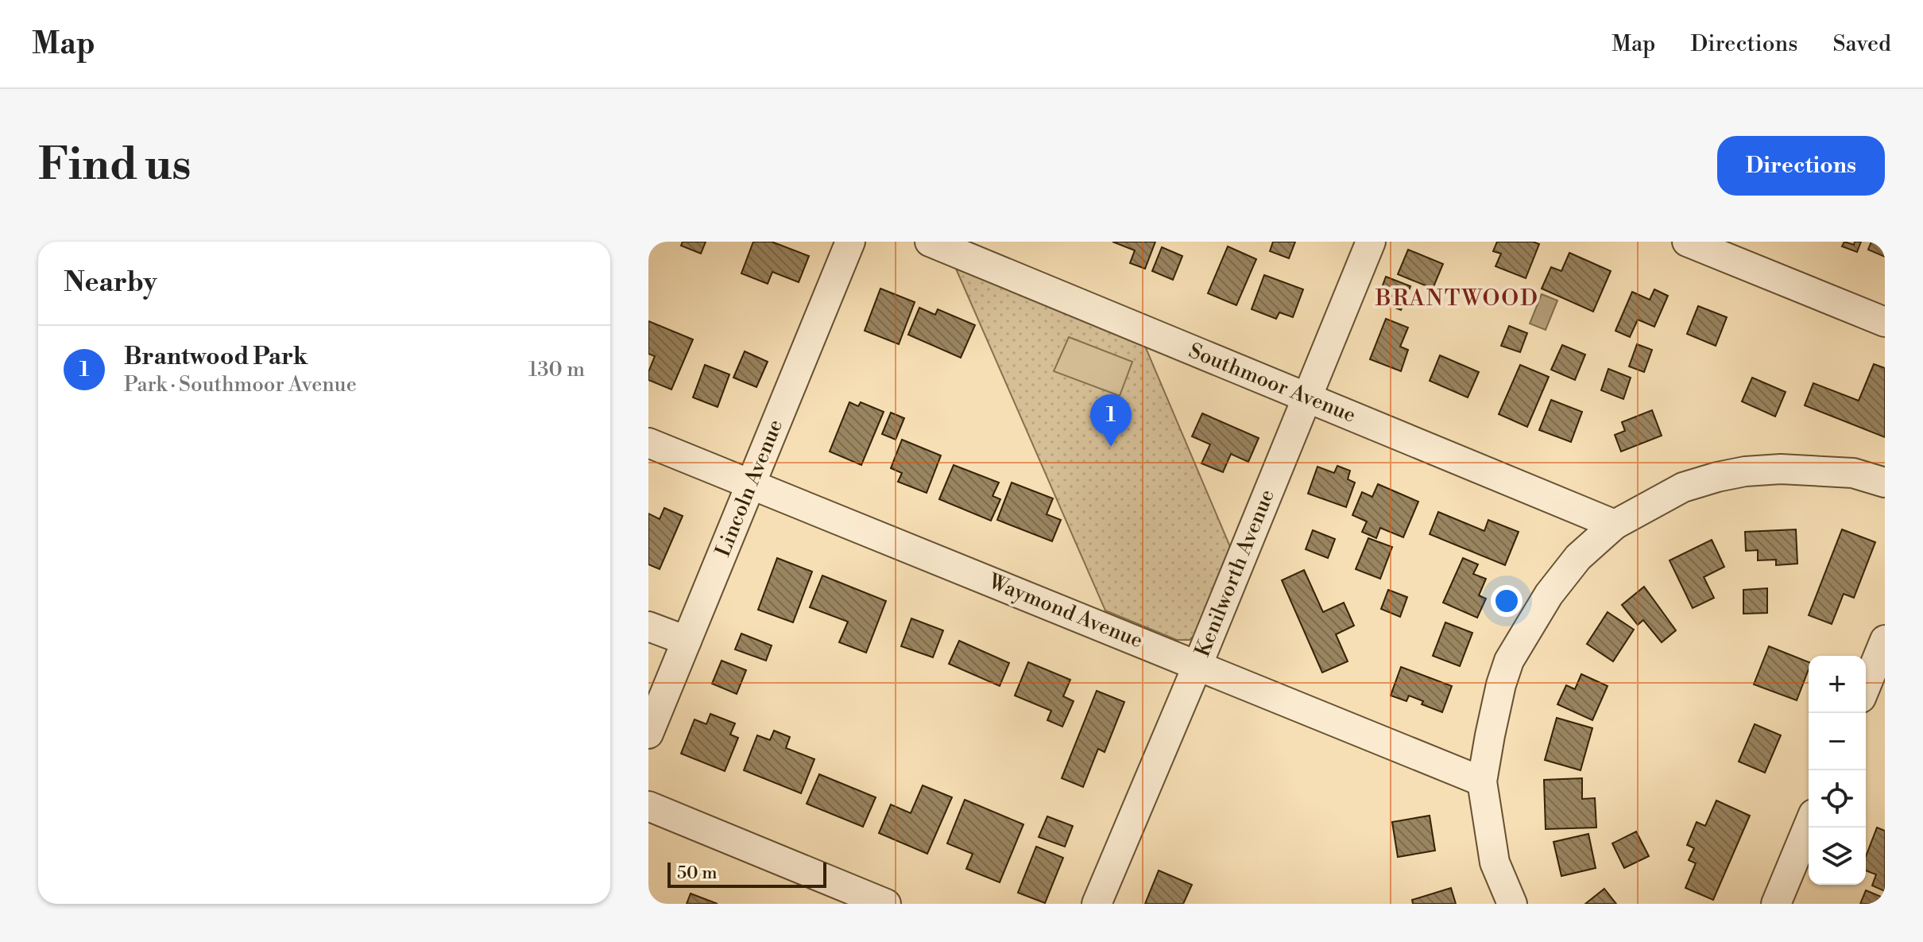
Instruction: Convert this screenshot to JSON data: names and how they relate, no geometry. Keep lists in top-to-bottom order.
{
  "streets": {
    "street": [
      "Southmoor Avenue",
      "Lincoln Avenue",
      "Kenilworth Avenue",
      "Waymond Avenue"
    ]
  },
  "crossings": [
    ["Southmoor Avenue", "Kenilworth Avenue"],
    ["Lincoln Avenue", "Waymond Avenue"],
    ["Kenilworth Avenue", "Waymond Avenue"]
  ],
  "districts": ["BRANTWOOD"],
  "scale_bar": "50 m",
  "page": {
    "header": "Map",
    "nav": ["Map", "Directions", "Saved"],
    "buttons": "Directions",
    "title": "Find us",
    "heading": "Nearby",
    "list": [
      {
        "mark": "1",
        "name": "Brantwood Park",
        "note": "Park · Southmoor Avenue",
        "value": "130 m"
      }
    ],
    "pins": "1",
    "map_buttons": ["+", "−"],
    "scale": "50 m"
  }
}
